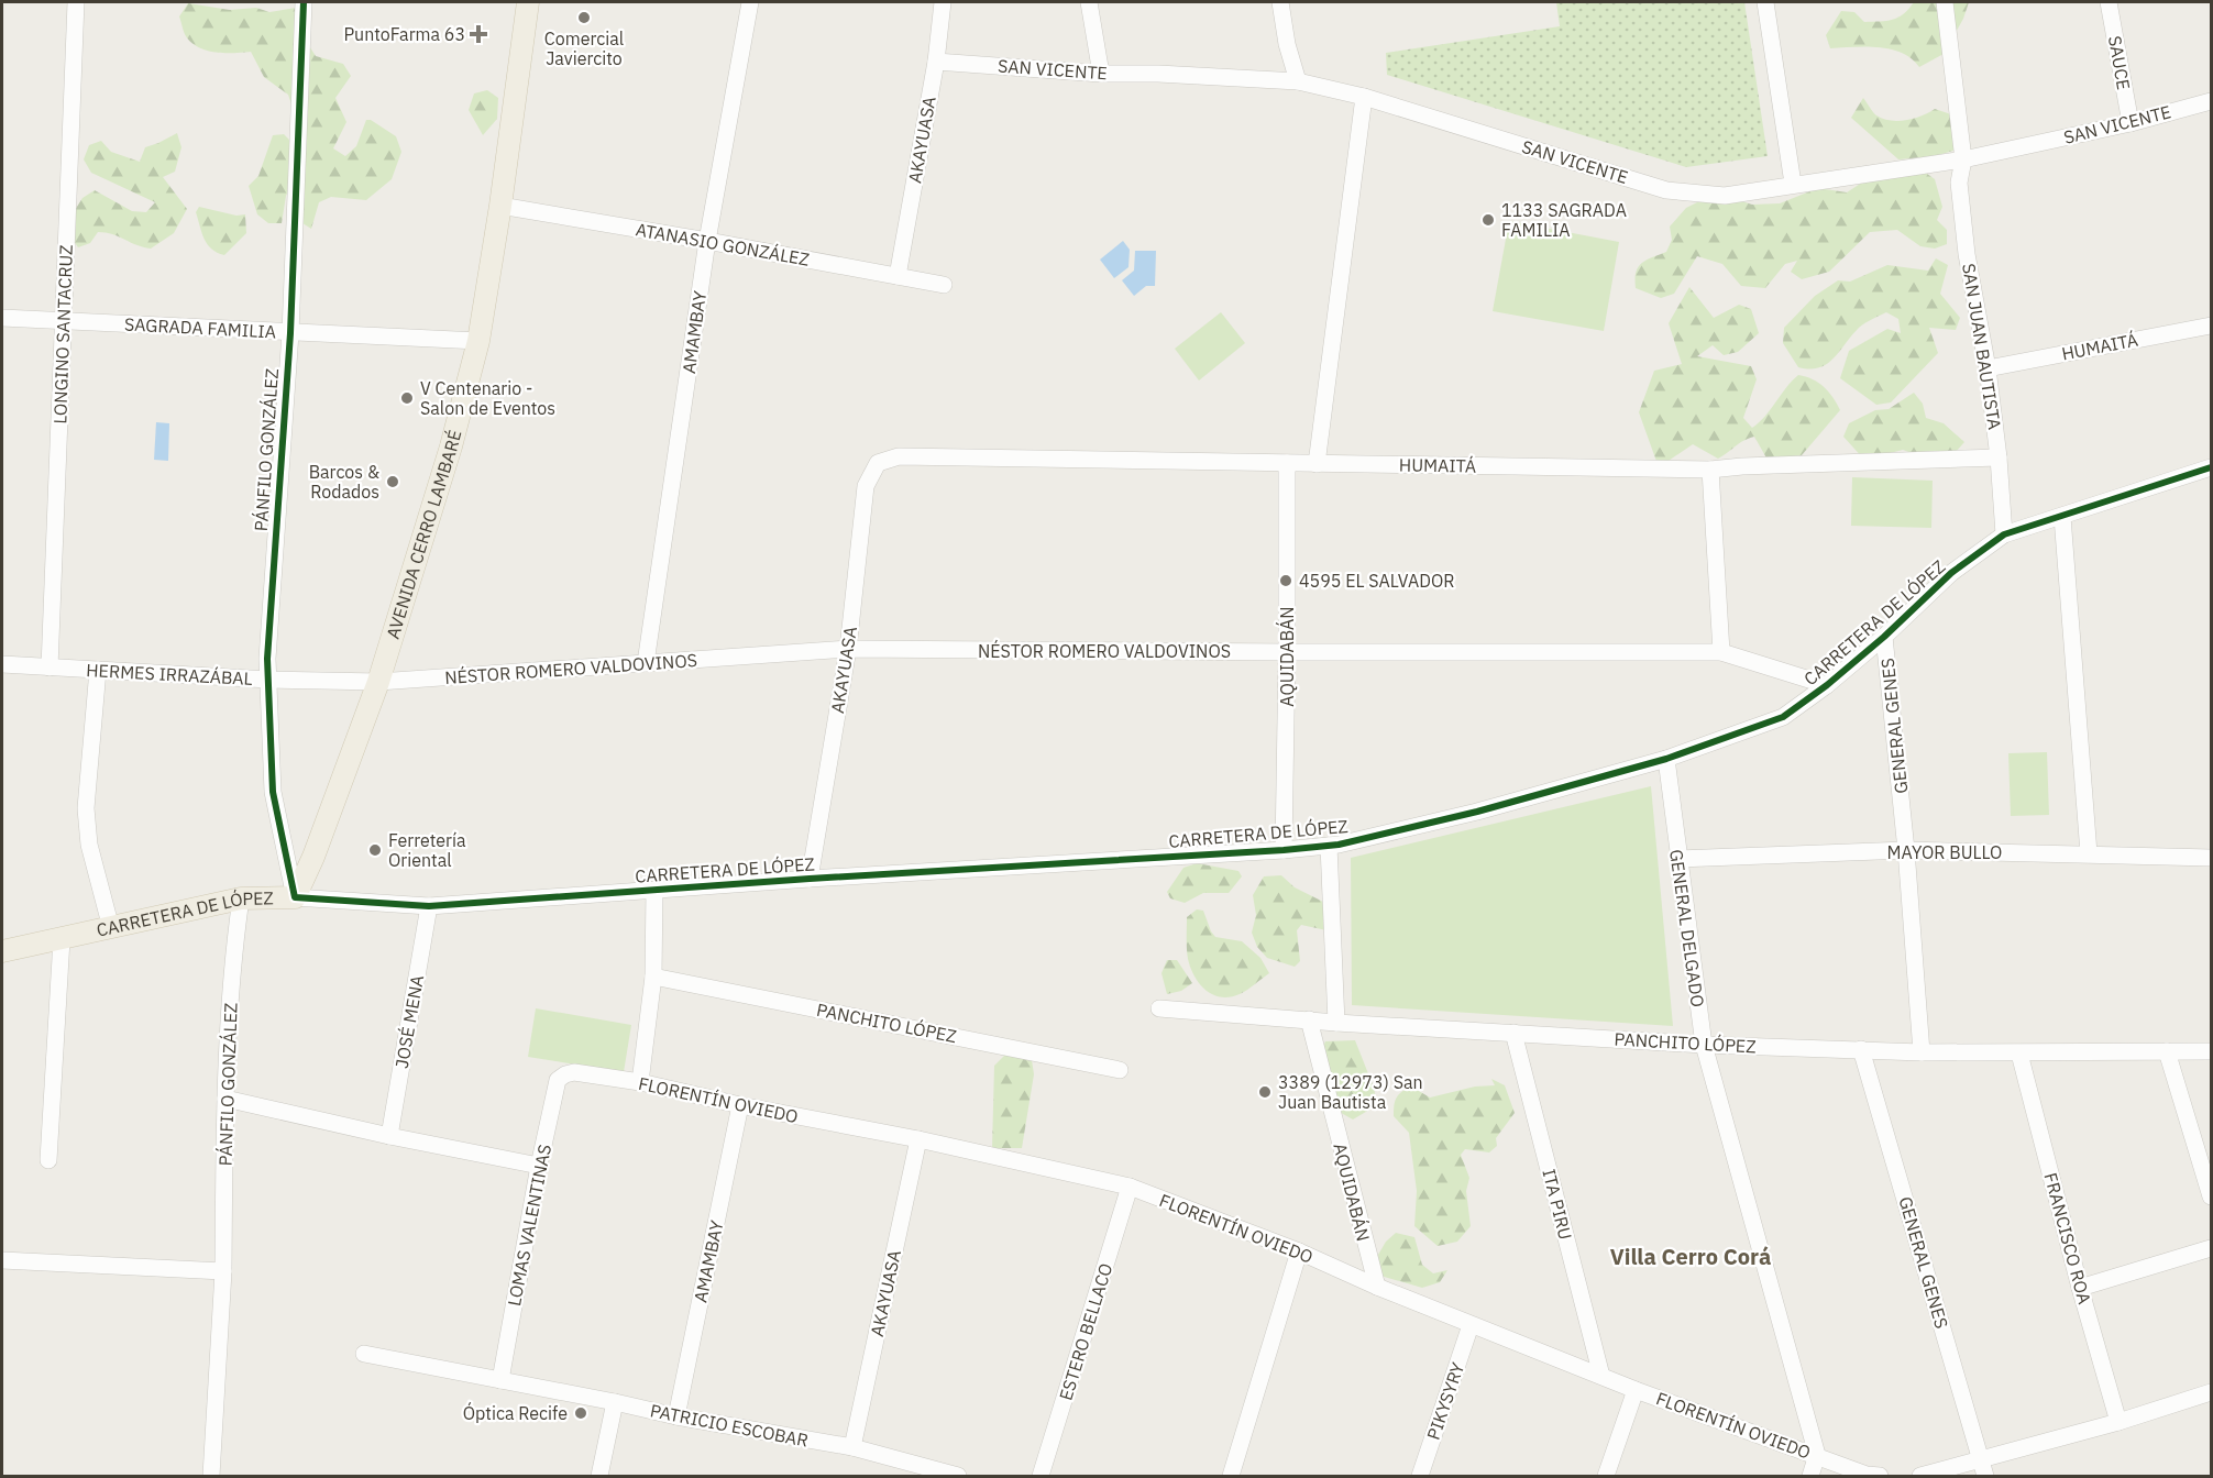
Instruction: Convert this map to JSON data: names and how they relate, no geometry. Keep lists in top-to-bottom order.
{
  "streets": {
    "main road": ["AVENIDA CERRO LAMBARÉ", "CARRETERA DE LÓPEZ"],
    "street": [
      "SAUCE",
      "SAN VICENTE",
      "AKAYUASA",
      "ATANASIO GONZÁLEZ",
      "SAGRADA FAMILIA",
      "AMAMBAY",
      "LONGINO SANTACRUZ",
      "SAN JUAN BAUTISTA",
      "HUMAITÁ",
      "PÁNFILO GONZÁLEZ",
      "NÉSTOR ROMERO VALDOVINOS",
      "AQUIDABÁN",
      "HERMES IRRAZÁBAL",
      "GENERAL GENES",
      "MAYOR BULLO",
      "GENERAL DELGADO",
      "JOSÉ MENA",
      "PANCHITO LÓPEZ",
      "FLORENTÍN OVIEDO",
      "ITA PIRU",
      "LOMAS VALENTINAS",
      "FRANCISCO ROA",
      "ESTERO BELLACO",
      "PIKYSYRY",
      "PATRICIO ESCOBAR"
    ]
  },
  "crossings": [
    ["SAUCE", "SAN VICENTE"],
    ["SAN VICENTE", "AKAYUASA"],
    ["SAN VICENTE", "SAN JUAN BAUTISTA"],
    ["AKAYUASA", "ATANASIO GONZÁLEZ"],
    ["AKAYUASA", "HUMAITÁ"],
    ["AKAYUASA", "CARRETERA DE LÓPEZ"],
    ["AKAYUASA", "NÉSTOR ROMERO VALDOVINOS"],
    ["AKAYUASA", "FLORENTÍN OVIEDO"],
    ["AKAYUASA", "PATRICIO ESCOBAR"],
    ["ATANASIO GONZÁLEZ", "AMAMBAY"],
    ["ATANASIO GONZÁLEZ", "AVENIDA CERRO LAMBARÉ"],
    ["SAGRADA FAMILIA", "LONGINO SANTACRUZ"],
    ["SAGRADA FAMILIA", "PÁNFILO GONZÁLEZ"],
    ["SAGRADA FAMILIA", "AVENIDA CERRO LAMBARÉ"],
    ["AMAMBAY", "NÉSTOR ROMERO VALDOVINOS"],
    ["AMAMBAY", "FLORENTÍN OVIEDO"],
    ["AMAMBAY", "PATRICIO ESCOBAR"],
    ["LONGINO SANTACRUZ", "HERMES IRRAZÁBAL"],
    ["SAN JUAN BAUTISTA", "HUMAITÁ"],
    ["SAN JUAN BAUTISTA", "CARRETERA DE LÓPEZ"],
    ["HUMAITÁ", "AQUIDABÁN"],
    ["PÁNFILO GONZÁLEZ", "AVENIDA CERRO LAMBARÉ"],
    ["PÁNFILO GONZÁLEZ", "CARRETERA DE LÓPEZ"],
    ["PÁNFILO GONZÁLEZ", "HERMES IRRAZÁBAL"],
    ["AVENIDA CERRO LAMBARÉ", "CARRETERA DE LÓPEZ"],
    ["AVENIDA CERRO LAMBARÉ", "NÉSTOR ROMERO VALDOVINOS"],
    ["AVENIDA CERRO LAMBARÉ", "HERMES IRRAZÁBAL"],
    ["CARRETERA DE LÓPEZ", "NÉSTOR ROMERO VALDOVINOS"],
    ["CARRETERA DE LÓPEZ", "AQUIDABÁN"],
    ["CARRETERA DE LÓPEZ", "GENERAL GENES"],
    ["CARRETERA DE LÓPEZ", "GENERAL DELGADO"],
    ["CARRETERA DE LÓPEZ", "JOSÉ MENA"],
    ["NÉSTOR ROMERO VALDOVINOS", "AQUIDABÁN"],
    ["NÉSTOR ROMERO VALDOVINOS", "HERMES IRRAZÁBAL"],
    ["AQUIDABÁN", "PANCHITO LÓPEZ"],
    ["AQUIDABÁN", "FLORENTÍN OVIEDO"],
    ["GENERAL GENES", "MAYOR BULLO"],
    ["GENERAL GENES", "PANCHITO LÓPEZ"],
    ["MAYOR BULLO", "GENERAL DELGADO"],
    ["GENERAL DELGADO", "PANCHITO LÓPEZ"],
    ["GENERAL DELGADO", "FLORENTÍN OVIEDO"],
    ["PANCHITO LÓPEZ", "ITA PIRU"],
    ["PANCHITO LÓPEZ", "FRANCISCO ROA"],
    ["FLORENTÍN OVIEDO", "ITA PIRU"],
    ["FLORENTÍN OVIEDO", "LOMAS VALENTINAS"],
    ["FLORENTÍN OVIEDO", "ESTERO BELLACO"],
    ["FLORENTÍN OVIEDO", "PIKYSYRY"],
    ["LOMAS VALENTINAS", "PATRICIO ESCOBAR"]
  ],
  "districts": ["Villa Cerro Corá"],
  "places": {
    "other": [
      "Comercial Javiercito",
      "1133 SAGRADA FAMILIA",
      "V Centenario - Salon de Eventos",
      "Barcos & Rodados",
      "4595 EL SALVADOR",
      "Ferretería Oriental",
      "3389 (12973) San Juan Bautista",
      "Óptica Recife"
    ],
    "health": ["PuntoFarma 63"]
  }
}
